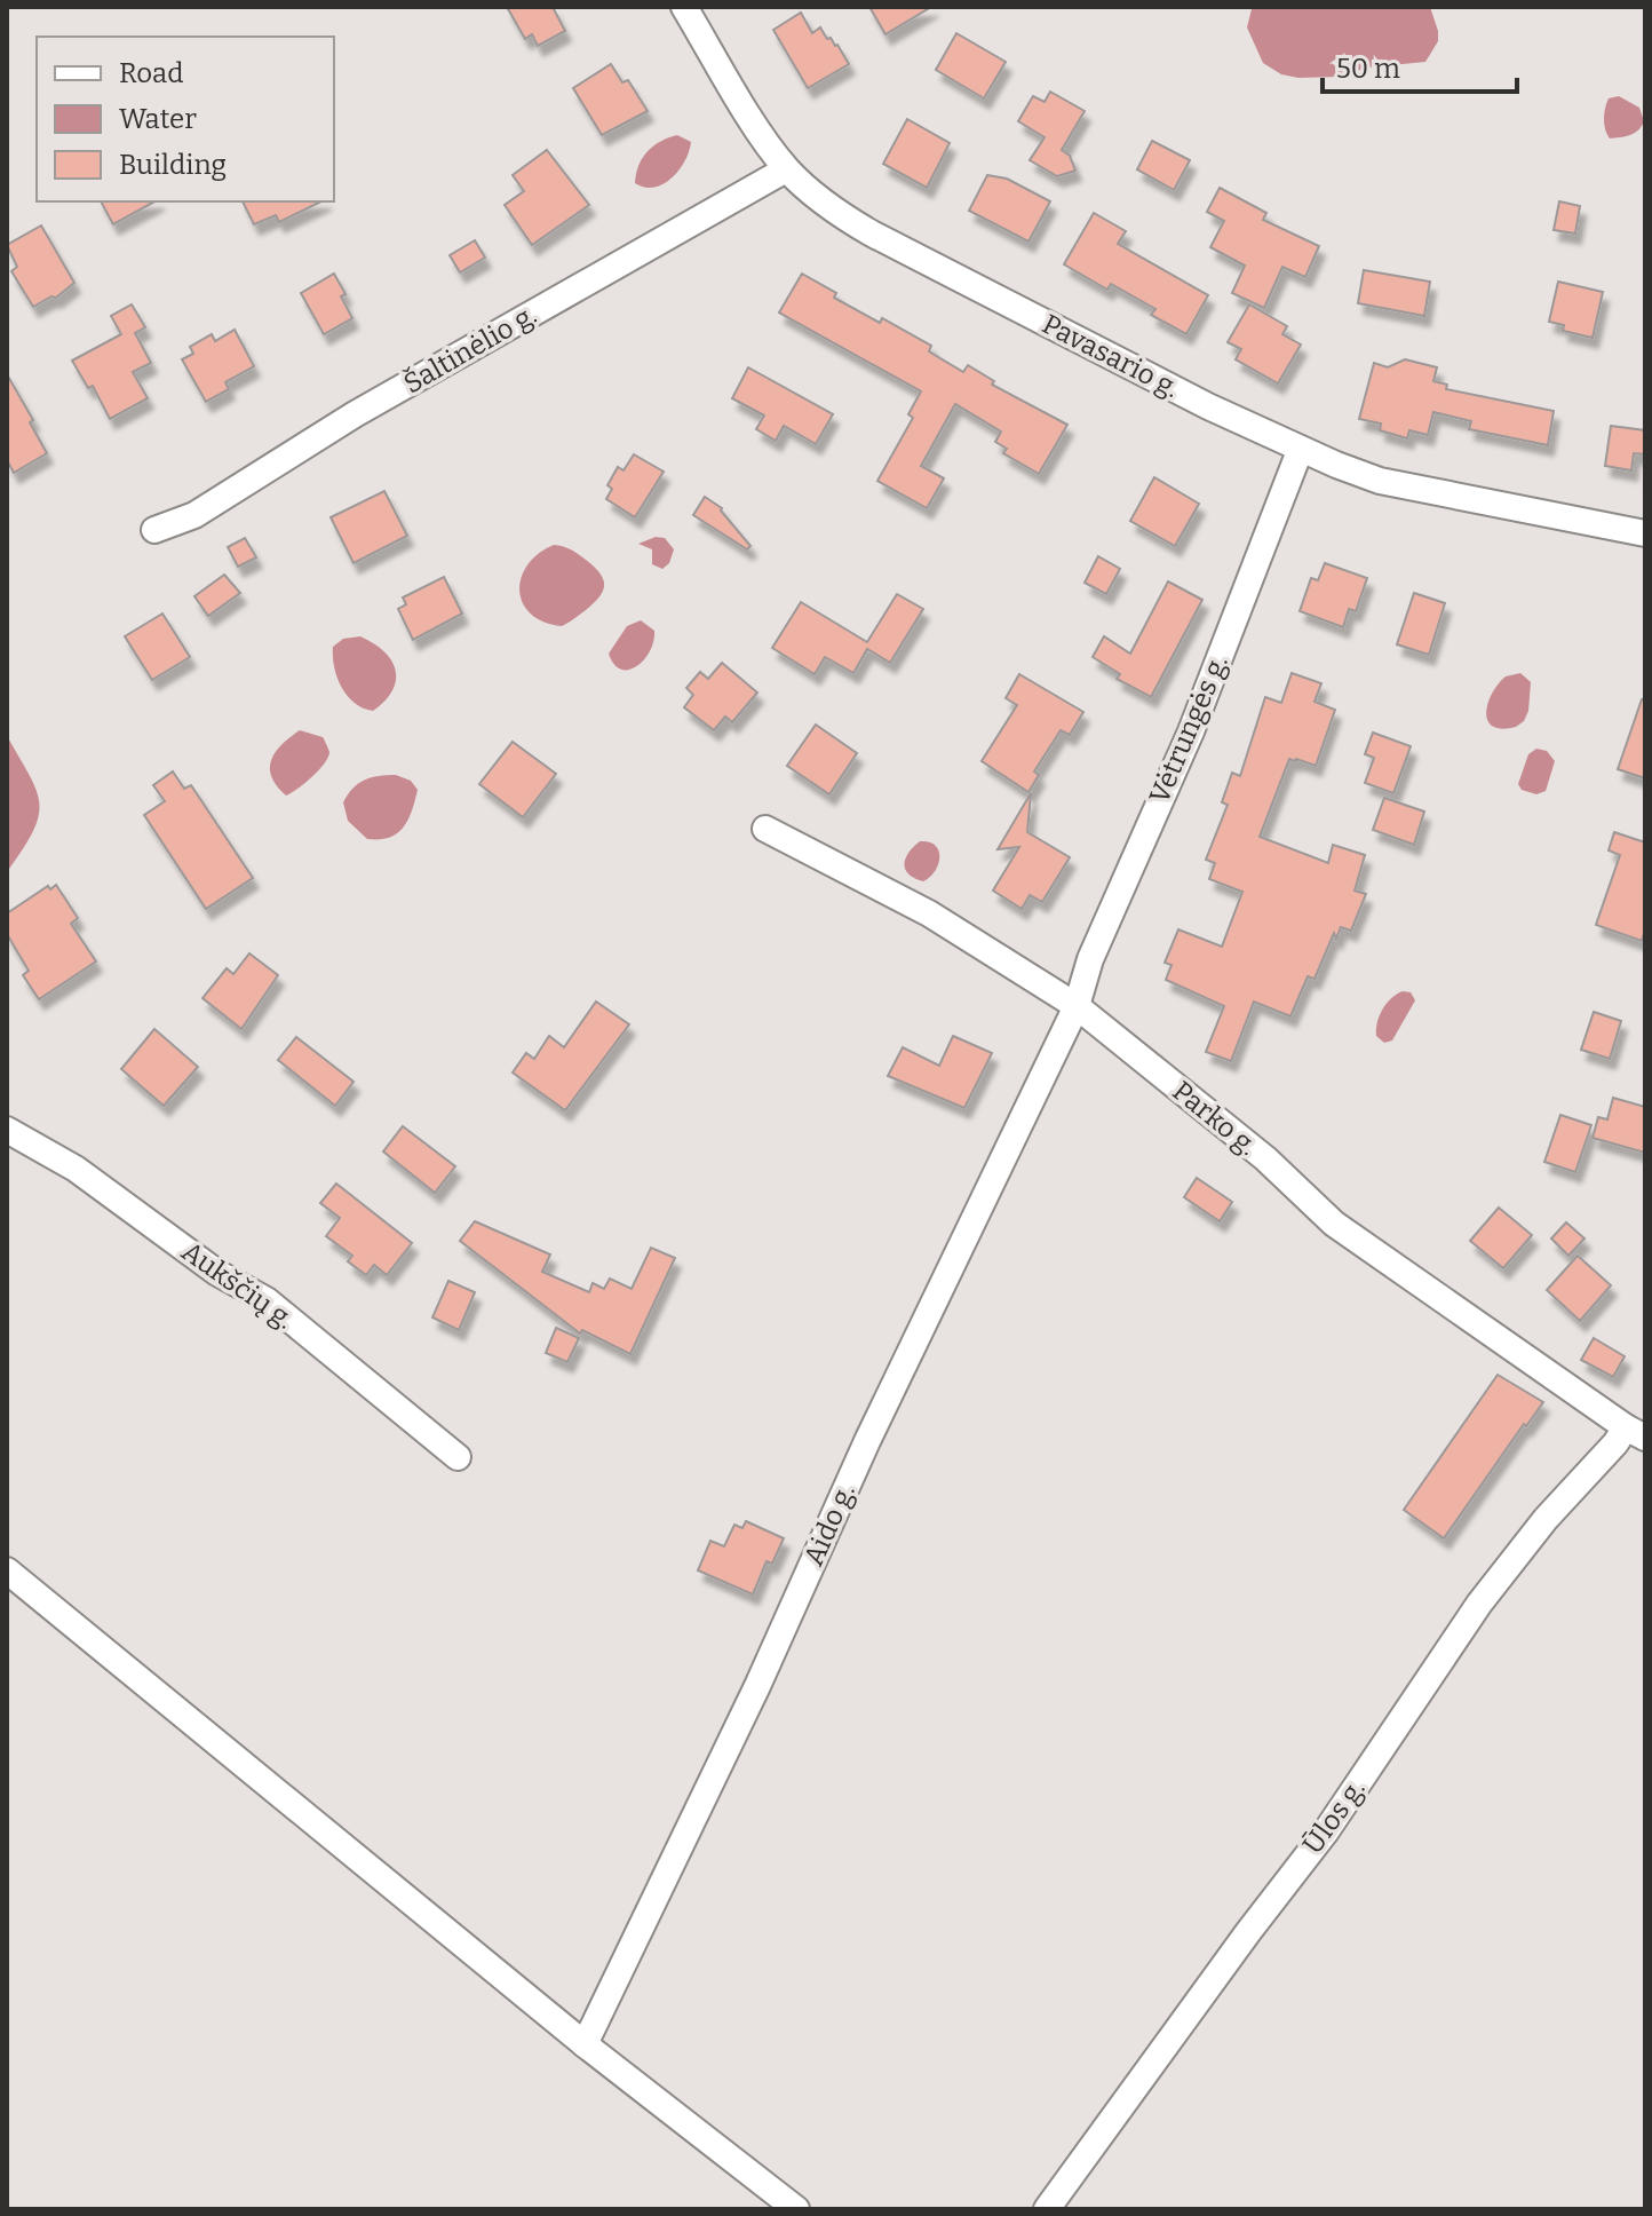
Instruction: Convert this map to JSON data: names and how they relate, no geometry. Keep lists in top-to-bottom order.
{
  "streets": {
    "street": [
      "Šaltinėlio g.",
      "Pavasario g.",
      "Vėtrungės g.",
      "Parko g.",
      "Aukščių g.",
      "Aido g.",
      "Ūlos g."
    ]
  },
  "crossings": [
    ["Šaltinėlio g.", "Pavasario g."],
    ["Pavasario g.", "Vėtrungės g."],
    ["Vėtrungės g.", "Parko g."],
    ["Vėtrungės g.", "Aido g."],
    ["Parko g.", "Aido g."],
    ["Parko g.", "Ūlos g."]
  ],
  "legend": ["Road", "Water", "Building"],
  "scale_bar": "50 m"
}
